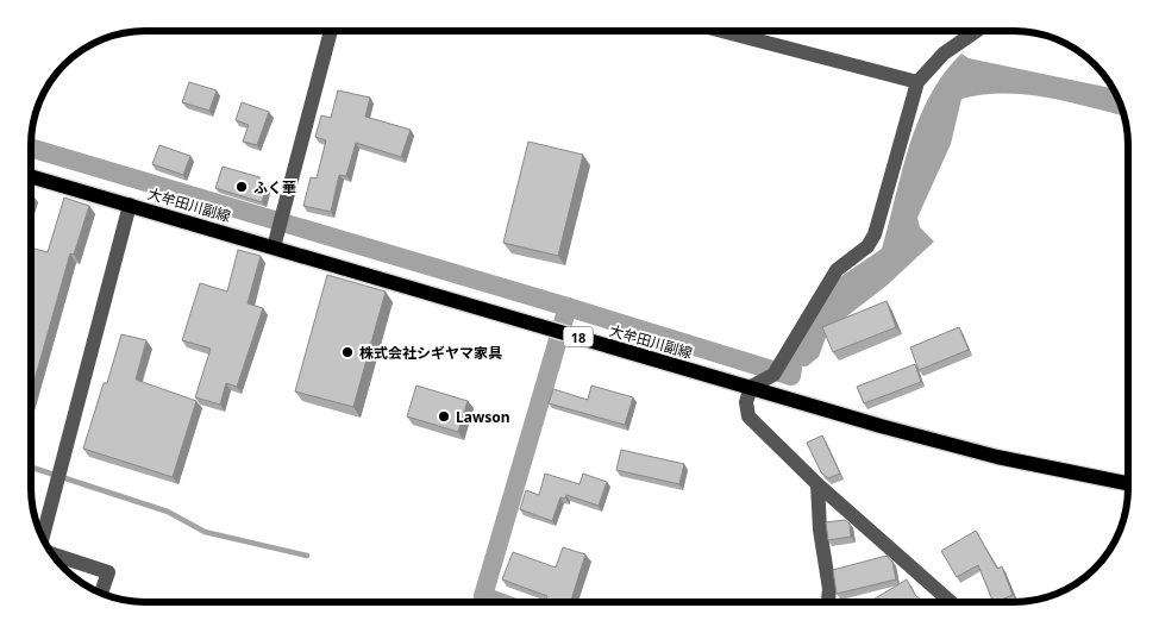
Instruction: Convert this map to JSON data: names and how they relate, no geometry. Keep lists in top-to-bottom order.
{
  "streets": {
    "main road": ["大牟田川副線", "18"]
  },
  "places": ["ふく華", "株式会社シギヤマ家具", "Lawson"]
}
